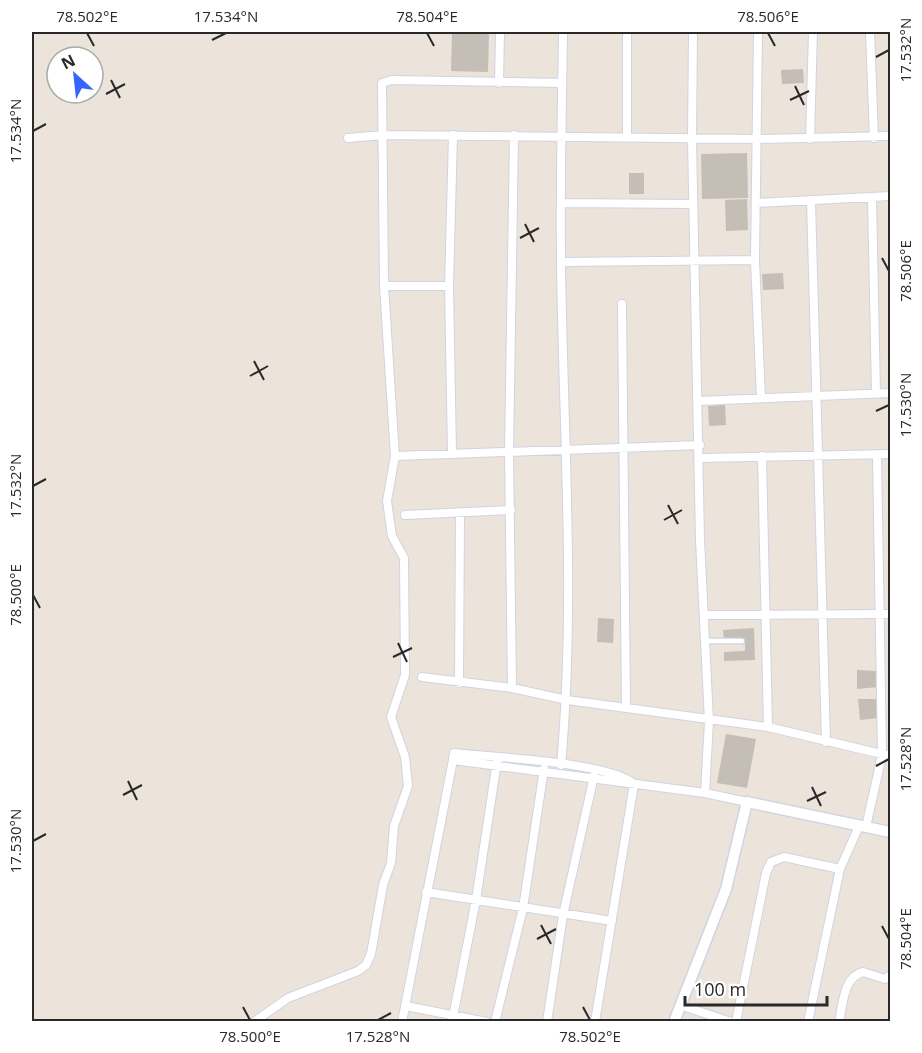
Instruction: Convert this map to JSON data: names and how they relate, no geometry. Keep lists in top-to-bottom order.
{
  "scale_bar": "100 m",
  "north": "top left",
  "coordinates": [
    "78.502°E",
    "17.534°N",
    "78.504°E",
    "78.506°E",
    "17.532°N",
    "17.530°N",
    "78.500°E",
    "17.528°N"
  ]
}
